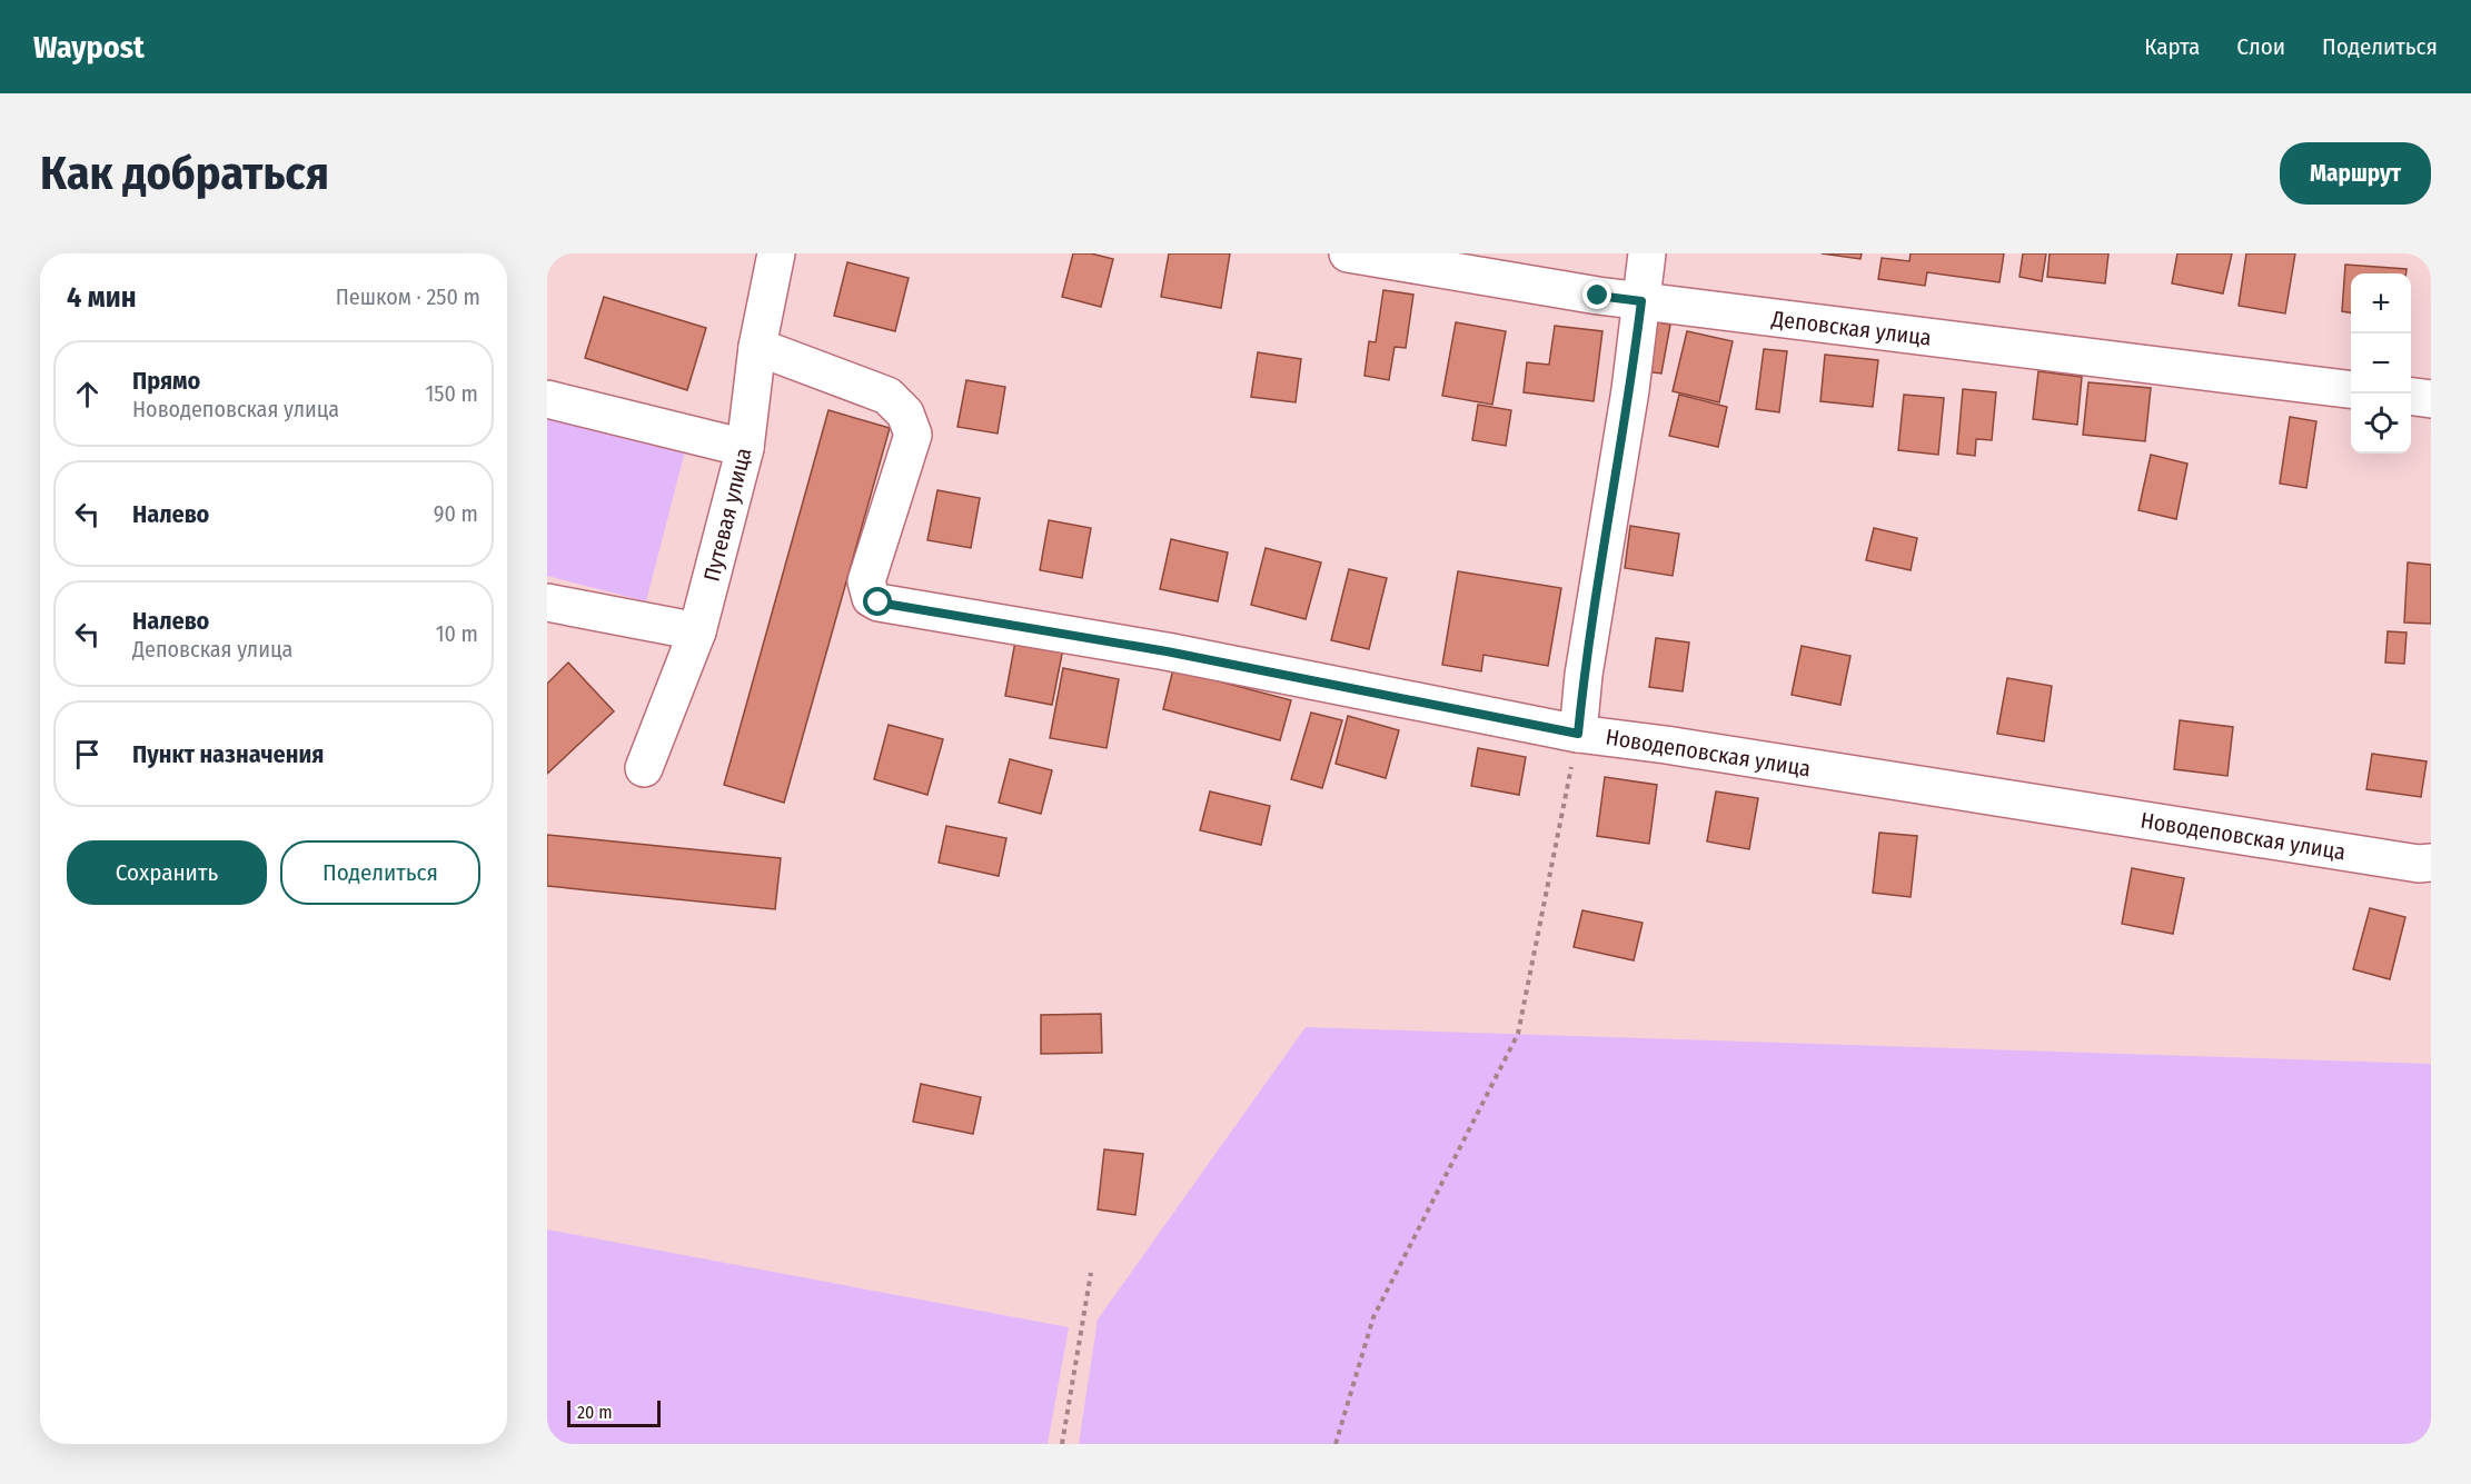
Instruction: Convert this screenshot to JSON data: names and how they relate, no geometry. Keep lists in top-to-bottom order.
{
  "streets": {
    "street": ["Деповская улица", "Путевая улица", "Новодеповская улица"]
  },
  "crossings": [
    ["Путевая улица", "Новодеповская улица"]
  ],
  "scale_bar": "20 m",
  "page": {
    "header": "Waypost",
    "nav": ["Карта", "Слои", "Поделиться"],
    "buttons": [
      "Маршрут",
      ["Сохранить", "Поделиться"]
    ],
    "title": "Как добраться",
    "heading": ["4 мин", "Пешком · 250 m"],
    "map_buttons": ["+", "−"],
    "list": [
      ["Прямо", "Новодеповская улица", "150 m"],
      ["Налево", "90 m"],
      ["Налево", "Деповская улица", "10 m"],
      "Пункт назначения"
    ],
    "scale": "20 m"
  }
}
